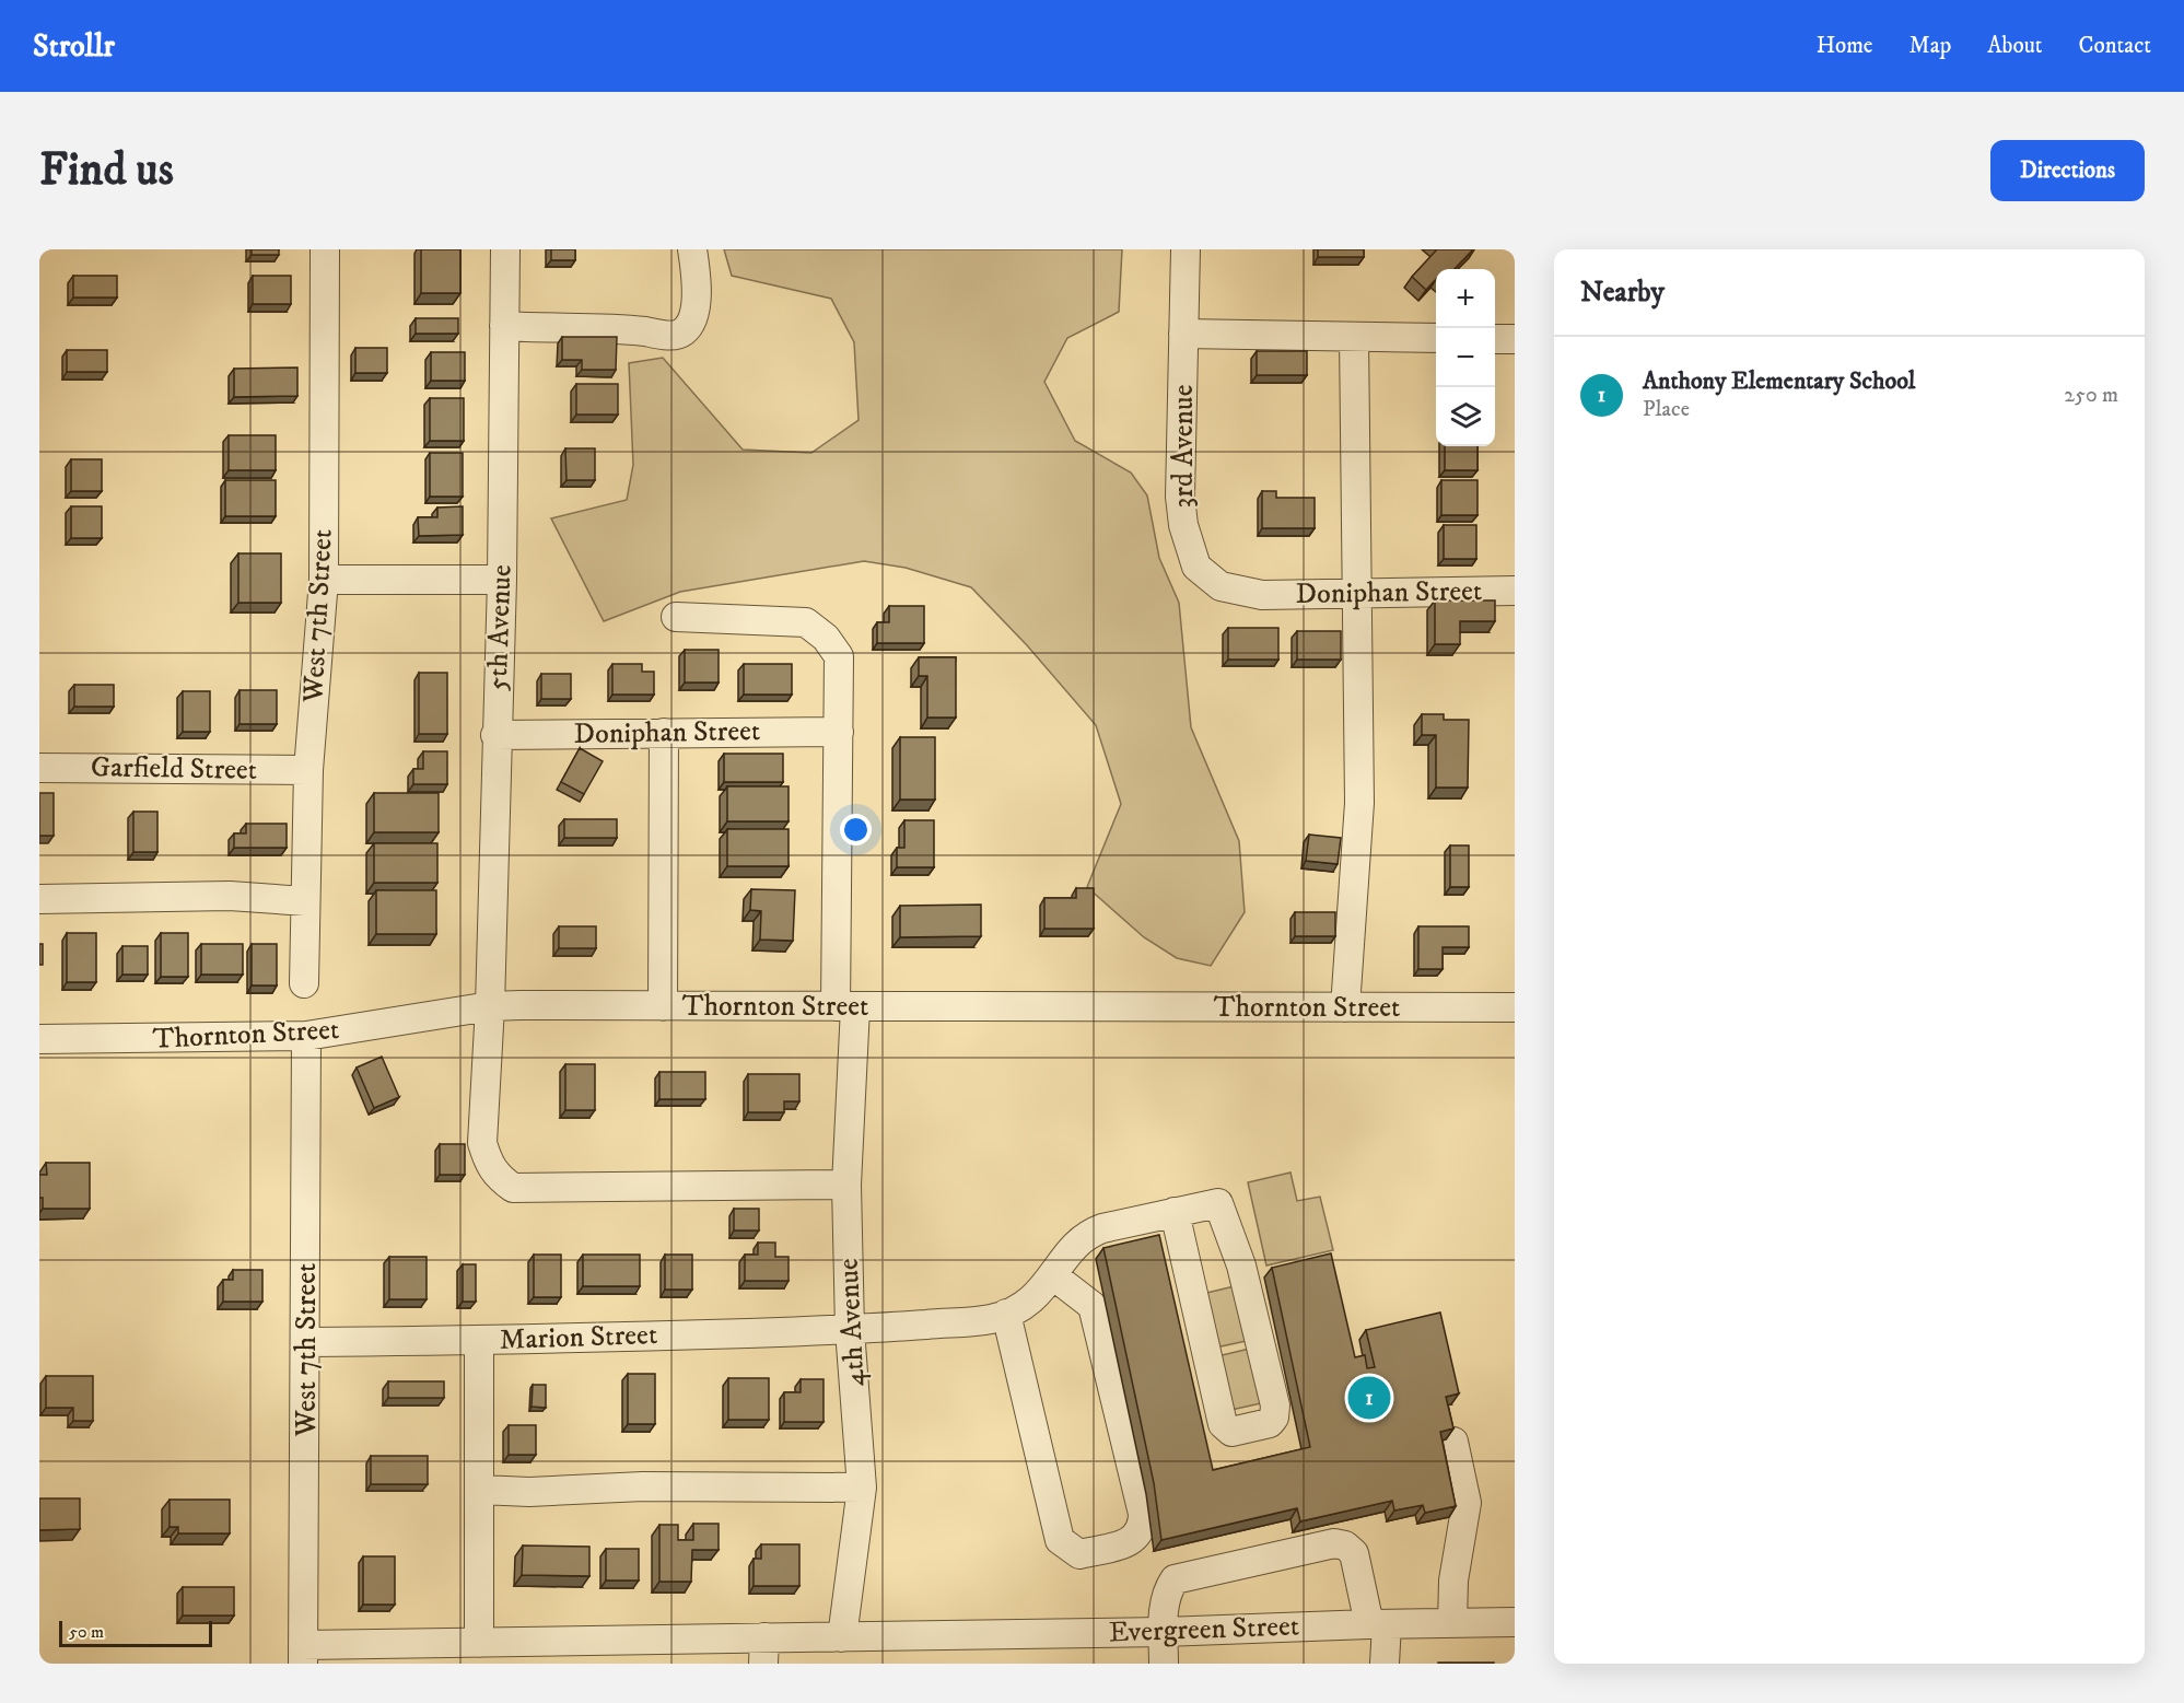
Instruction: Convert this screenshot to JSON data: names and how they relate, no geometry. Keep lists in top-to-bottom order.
{
  "streets": {
    "street": [
      "3rd Avenue",
      "Doniphan Street",
      "West 7th Street",
      "5th Avenue",
      "Garfield Street",
      "Thornton Street",
      "4th Avenue",
      "Marion Street",
      "Evergreen Street"
    ]
  },
  "crossings": [
    ["3rd Avenue", "Doniphan Street"],
    ["Doniphan Street", "5th Avenue"],
    ["Doniphan Street", "4th Avenue"],
    ["West 7th Street", "Garfield Street"],
    ["West 7th Street", "Thornton Street"],
    ["West 7th Street", "Marion Street"],
    ["West 7th Street", "Evergreen Street"],
    ["5th Avenue", "Thornton Street"],
    ["5th Avenue", "4th Avenue"],
    ["Thornton Street", "4th Avenue"],
    ["4th Avenue", "Marion Street"],
    ["4th Avenue", "Evergreen Street"]
  ],
  "scale_bar": "50 m",
  "page": {
    "header": "Strollr",
    "nav": [
      "Home",
      "Map",
      "About",
      "Contact"
    ],
    "buttons": "Directions",
    "title": "Find us",
    "heading": "Nearby",
    "map_buttons": ["+", "−"],
    "list": [
      {
        "mark": "1",
        "name": "Anthony Elementary School",
        "note": "Place",
        "value": "250 m"
      }
    ],
    "pins": "1",
    "scale": "50 m"
  }
}
